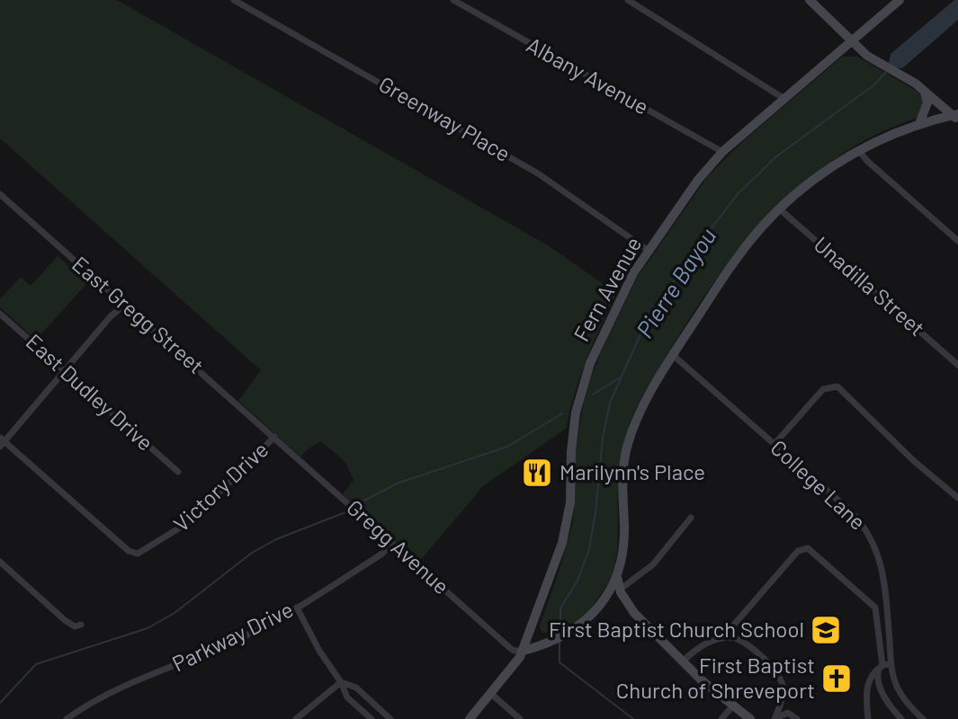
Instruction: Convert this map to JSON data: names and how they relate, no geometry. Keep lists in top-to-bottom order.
{
  "streets": {
    "street": [
      "Albany Avenue",
      "Greenway Place",
      "Unadilla Street",
      "Fern Avenue",
      "East Gregg Street",
      "East Dudley Drive",
      "College Lane",
      "Victory Drive",
      "Gregg Avenue",
      "Parkway Drive"
    ]
  },
  "crossings": [
    ["Albany Avenue", "Fern Avenue"],
    ["Greenway Place", "Fern Avenue"],
    ["Fern Avenue", "Gregg Avenue"],
    ["East Gregg Street", "Victory Drive"],
    ["East Gregg Street", "Gregg Avenue"],
    ["Victory Drive", "Gregg Avenue"],
    ["Gregg Avenue", "Parkway Drive"]
  ],
  "water": ["Pierre Bayou"],
  "places": {
    "restaurant": ["Marilynn's Place"],
    "school or university": ["First Baptist Church School"],
    "church": ["First Baptist Church of Shreveport"]
  }
}
